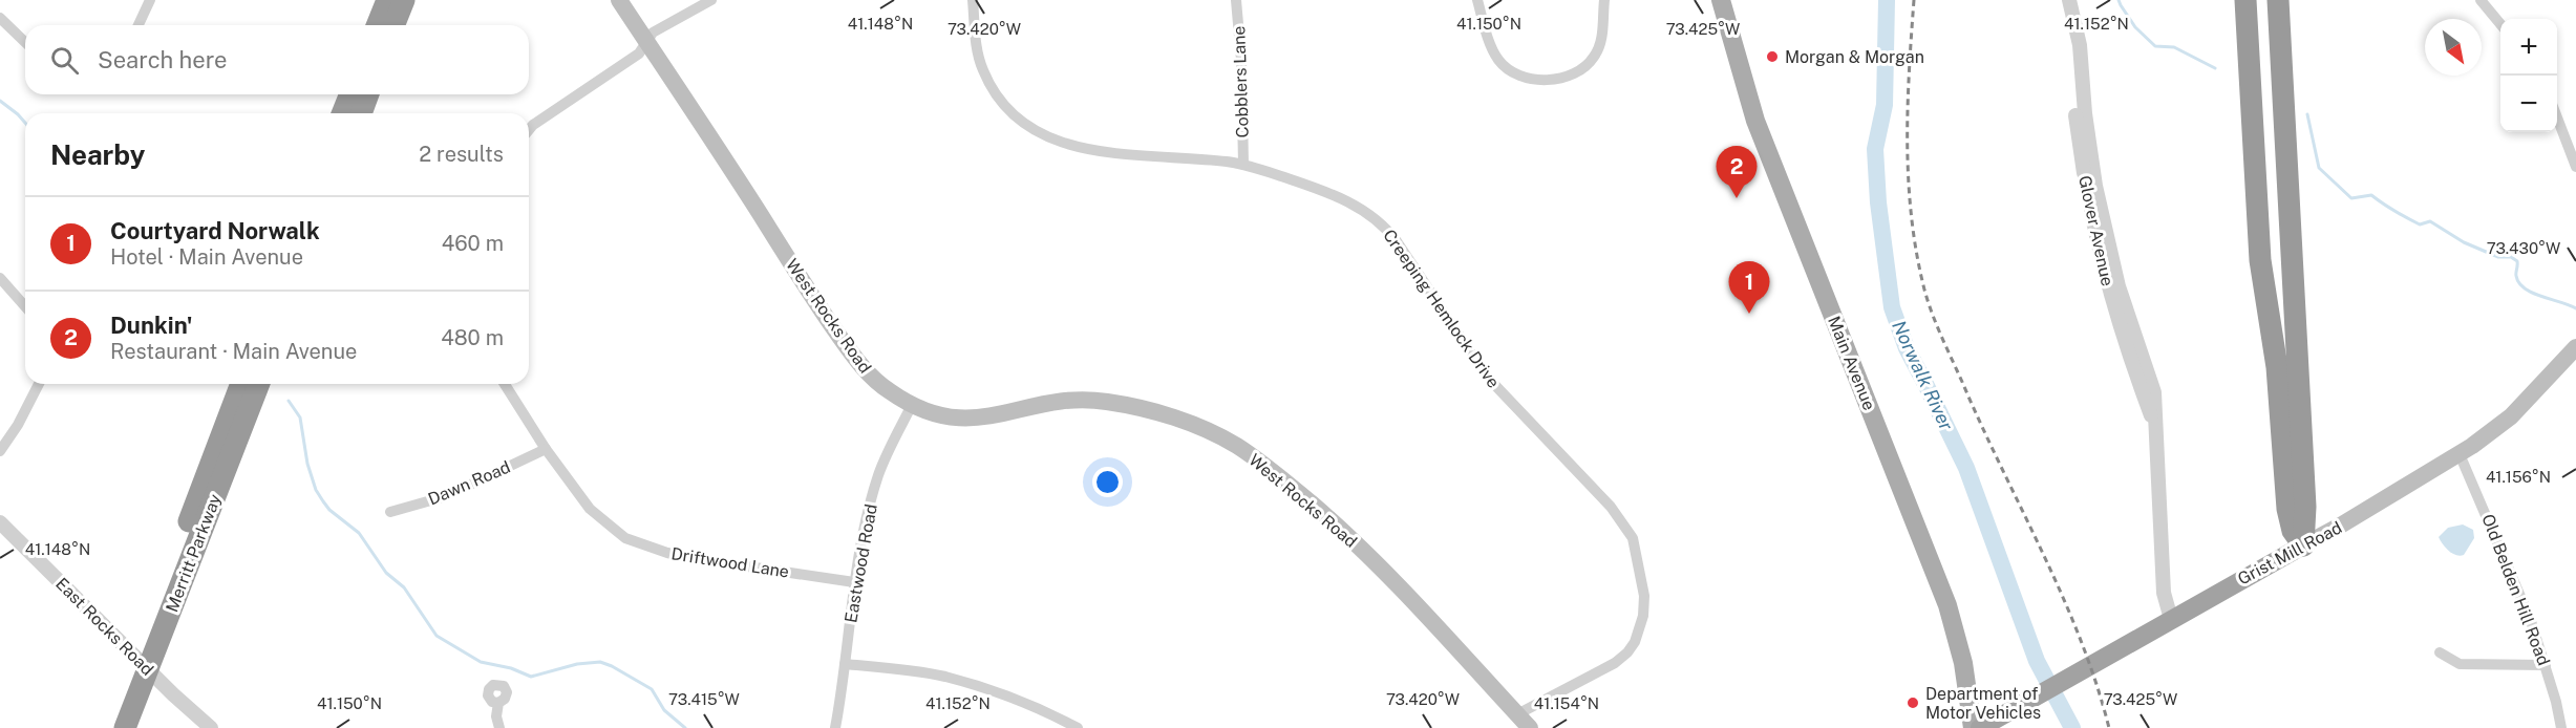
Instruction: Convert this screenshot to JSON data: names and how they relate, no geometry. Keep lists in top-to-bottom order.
{
  "streets": {
    "highway": ["Merritt Parkway", "Grist Mill Road"],
    "main road": ["West Rocks Road", "Main Avenue"],
    "street": [
      "Cobblers Lane",
      "Glover Avenue",
      "Creeping Hemlock Drive",
      "Dawn Road",
      "Driftwood Lane",
      "Eastwood Road",
      "Old Belden Hill Road",
      "East Rocks Road"
    ]
  },
  "crossings": [
    ["Cobblers Lane", "Creeping Hemlock Drive"],
    ["Glover Avenue", "Grist Mill Road"],
    ["Creeping Hemlock Drive", "West Rocks Road"],
    ["West Rocks Road", "Eastwood Road"],
    ["Dawn Road", "Driftwood Lane"],
    ["Grist Mill Road", "Old Belden Hill Road"],
    ["Driftwood Lane", "Eastwood Road"]
  ],
  "water": ["Norwalk River"],
  "places": ["Morgan & Morgan", "Department of Motor Vehicles"],
  "north": "bottom right",
  "page": {
    "map_buttons": ["+", "−"],
    "search": "Search here",
    "heading": ["Nearby", "2 results"],
    "pins": ["2", "1"],
    "list": [
      {
        "mark": "1",
        "name": "Courtyard Norwalk",
        "note": "Hotel · Main Avenue",
        "value": "460 m"
      },
      {
        "mark": "2",
        "name": "Dunkin'",
        "note": "Restaurant · Main Avenue",
        "value": "480 m"
      }
    ]
  },
  "coordinates": [
    "41.148°N",
    "41.150°N",
    "41.152°N",
    "73.420°W",
    "73.425°W",
    "73.430°W",
    "41.156°N",
    "73.415°W",
    "41.154°N"
  ]
}
